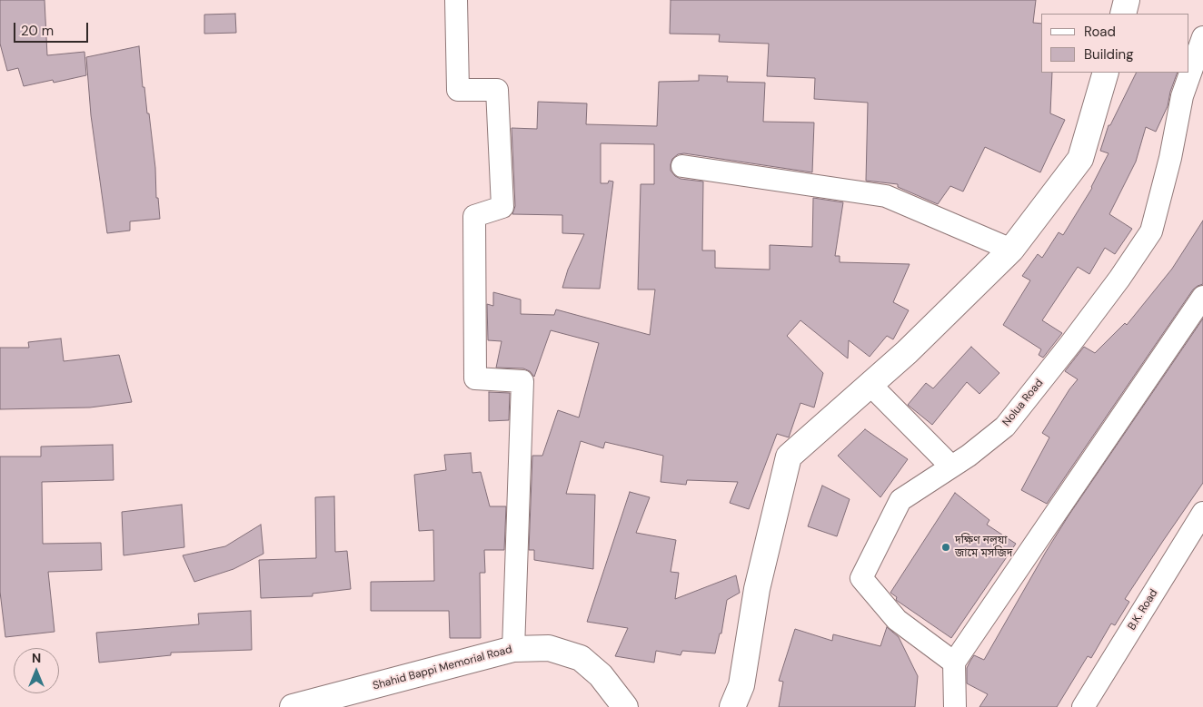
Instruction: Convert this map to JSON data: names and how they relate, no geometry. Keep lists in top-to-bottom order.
{
  "streets": {
    "main road": ["Shahid Bappi Memorial Road"],
    "street": ["Nolua Road", "B.K. Road"]
  },
  "places": ["দক্ষিণ নলুয়া জামে মসজিদ"],
  "legend": ["Road", "Building"],
  "scale_bar": "20 m",
  "north": "top"
}
